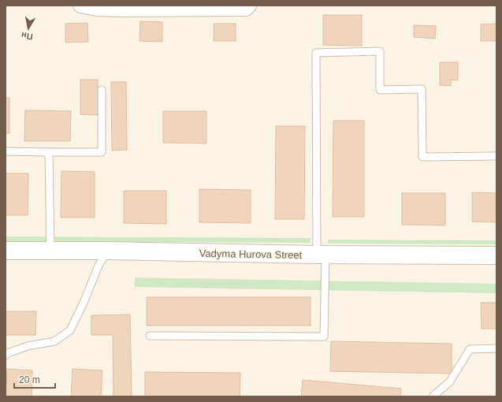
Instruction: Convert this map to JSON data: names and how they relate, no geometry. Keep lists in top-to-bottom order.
{
  "streets": {
    "street": ["Vadyma Hurova Street"]
  },
  "scale_bar": "20 m",
  "north": "bottom"
}
